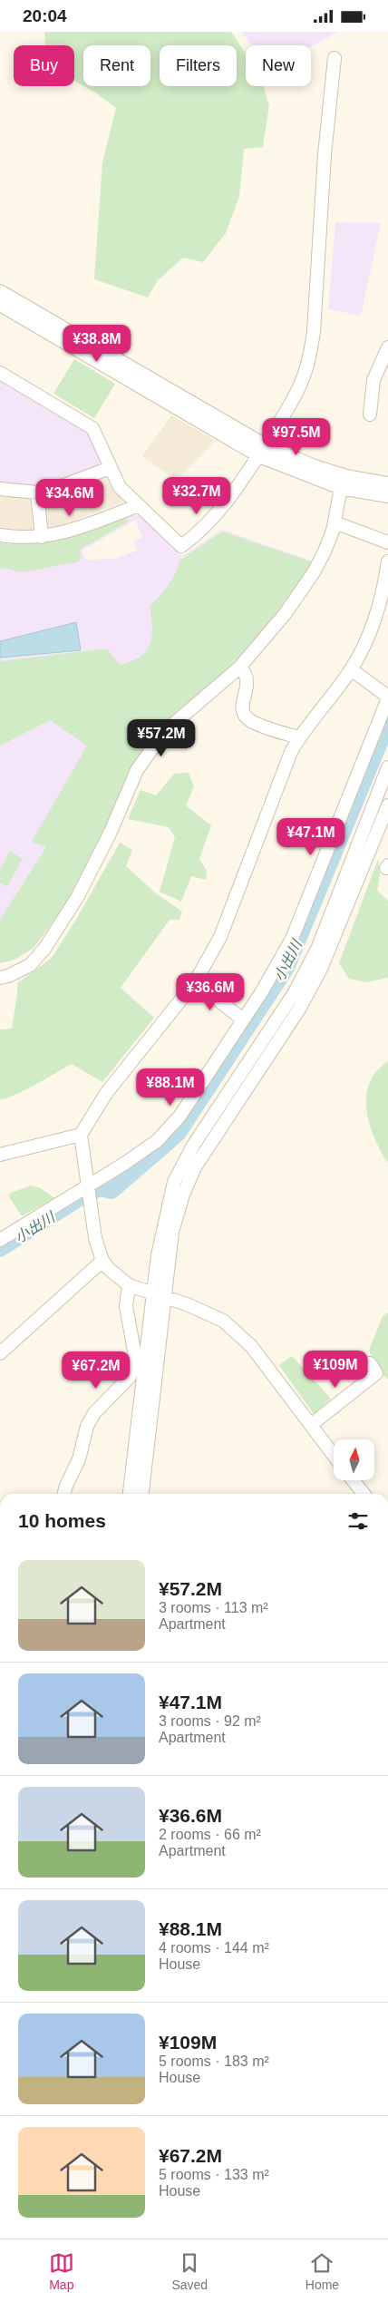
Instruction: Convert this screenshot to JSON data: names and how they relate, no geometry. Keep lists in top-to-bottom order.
{
  "water": ["小出川"],
  "north": "top",
  "page": {
    "status": "20:04",
    "chip": [
      "Buy",
      "Rent",
      "Filters",
      "New"
    ],
    "price": [
      "¥38.8M",
      "¥97.5M",
      "¥32.7M",
      "¥34.6M",
      "¥57.2M",
      "¥47.1M",
      "¥36.6M",
      "¥88.1M",
      "¥109M",
      "¥67.2M"
    ],
    "heading": "10 homes",
    "list": [
      {
        "name": "¥57.2M",
        "note": "3 rooms · 113 m² · Apartment"
      },
      {
        "name": "¥47.1M",
        "note": "3 rooms · 92 m² · Apartment"
      },
      {
        "name": "¥36.6M",
        "note": "2 rooms · 66 m² · Apartment"
      },
      {
        "name": "¥88.1M",
        "note": "4 rooms · 144 m² · House"
      },
      {
        "name": "¥109M",
        "note": "5 rooms · 183 m² · House"
      },
      {
        "name": "¥67.2M",
        "note": "5 rooms · 133 m² · House"
      }
    ],
    "tabs": ["Map", "Saved", "Home"]
  }
}
